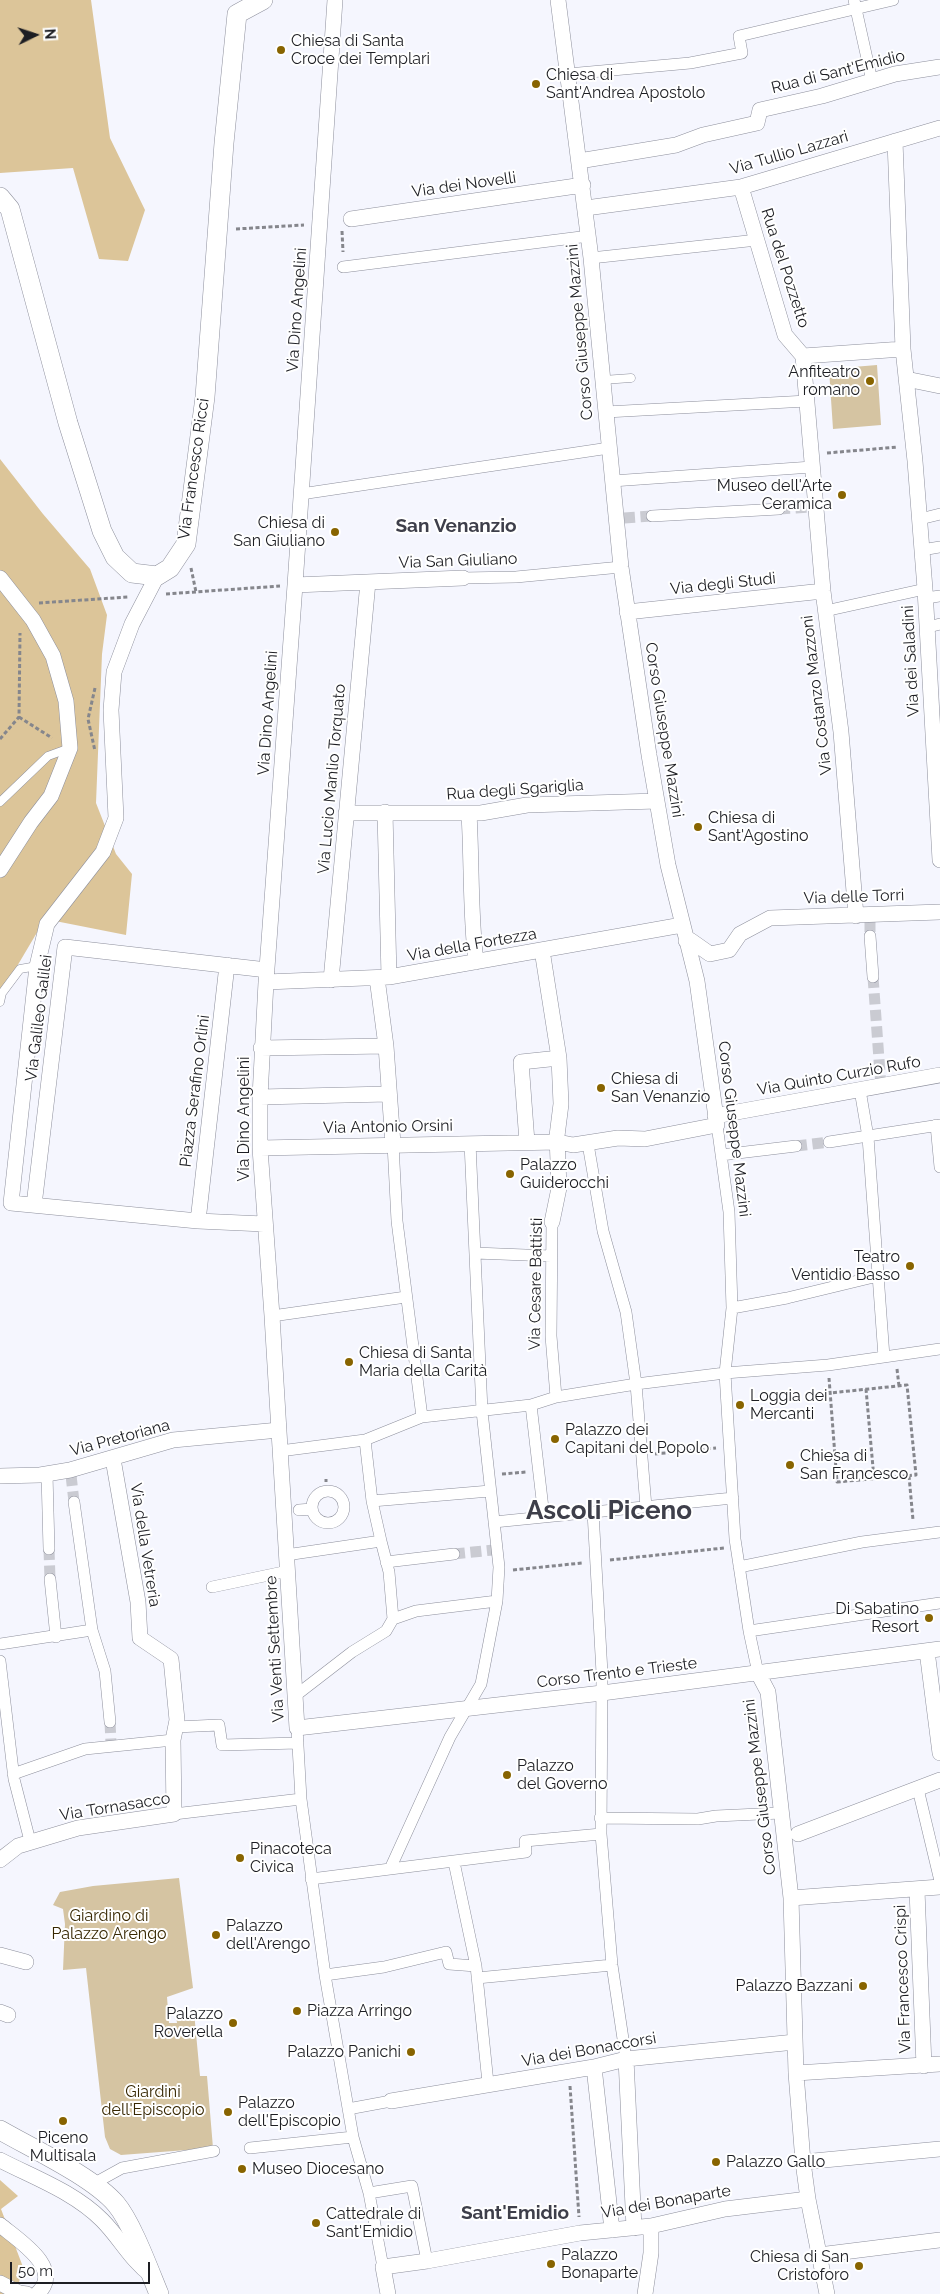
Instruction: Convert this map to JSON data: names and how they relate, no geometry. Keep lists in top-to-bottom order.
{
  "streets": {
    "street": [
      "Rua di Sant'Emidio",
      "Via Tullio Lazzari",
      "Via dei Novelli",
      "Rua del Pozzetto",
      "Via Dino Angelini",
      "Corso Giuseppe Mazzini",
      "Via Francesco Ricci",
      "Via San Giuliano",
      "Via degli Studi",
      "Via dei Saladini",
      "Via Costanzo Mazzoni",
      "Via Lucio Manlio Torquato",
      "Rua degli Sgariglia",
      "Via delle Torri",
      "Via della Fortezza",
      "Via Galileo Galilei",
      "Via Quinto Curzio Rufo",
      "Piazza Serafino Orlini",
      "Via Antonio Orsini",
      "Via Cesare Battisti",
      "Via Pretoriana",
      "Via della Vetreria",
      "Via Venti Settembre",
      "Corso Trento e Trieste",
      "Via Tornasacco",
      "Via Francesco Crispi",
      "Via dei Bonaccorsi",
      "Via dei Bonaparte"
    ]
  },
  "crossings": [
    ["Rua di Sant'Emidio", "Corso Giuseppe Mazzini"],
    ["Via Tullio Lazzari", "Rua del Pozzetto"],
    ["Via Tullio Lazzari", "Corso Giuseppe Mazzini"],
    ["Via Tullio Lazzari", "Via dei Saladini"],
    ["Via dei Novelli", "Corso Giuseppe Mazzini"],
    ["Rua del Pozzetto", "Via Costanzo Mazzoni"],
    ["Via Dino Angelini", "Via San Giuliano"],
    ["Via Dino Angelini", "Via della Fortezza"],
    ["Via Dino Angelini", "Via Galileo Galilei"],
    ["Via Dino Angelini", "Via Antonio Orsini"],
    ["Via Dino Angelini", "Via Pretoriana"],
    ["Via Dino Angelini", "Via Venti Settembre"],
    ["Corso Giuseppe Mazzini", "Via San Giuliano"],
    ["Corso Giuseppe Mazzini", "Via degli Studi"],
    ["Corso Giuseppe Mazzini", "Rua degli Sgariglia"],
    ["Corso Giuseppe Mazzini", "Via delle Torri"],
    ["Corso Giuseppe Mazzini", "Via della Fortezza"],
    ["Corso Giuseppe Mazzini", "Via Quinto Curzio Rufo"],
    ["Corso Giuseppe Mazzini", "Corso Trento e Trieste"],
    ["Corso Giuseppe Mazzini", "Via dei Bonaccorsi"],
    ["Corso Giuseppe Mazzini", "Via dei Bonaparte"],
    ["Via San Giuliano", "Via Lucio Manlio Torquato"],
    ["Via degli Studi", "Via Costanzo Mazzoni"],
    ["Via Costanzo Mazzoni", "Via delle Torri"],
    ["Via Lucio Manlio Torquato", "Rua degli Sgariglia"],
    ["Via Lucio Manlio Torquato", "Via della Fortezza"],
    ["Via della Fortezza", "Via Galileo Galilei"],
    ["Via della Fortezza", "Via Cesare Battisti"],
    ["Via Galileo Galilei", "Piazza Serafino Orlini"],
    ["Via Quinto Curzio Rufo", "Via Antonio Orsini"],
    ["Via Antonio Orsini", "Via Cesare Battisti"],
    ["Via Pretoriana", "Via della Vetreria"],
    ["Via Venti Settembre", "Corso Trento e Trieste"]
  ],
  "districts": ["San Venanzio", "Ascoli Piceno", "Sant'Emidio"],
  "parks": ["Giardino di Palazzo Arengo", "Giardini dell'Episcopio"],
  "places": [
    "Chiesa di Santa Croce dei Templari",
    "Chiesa di Sant'Andrea Apostolo",
    "Anfiteatro romano",
    "Museo dell'Arte Ceramica",
    "Chiesa di San Giuliano",
    "Chiesa di Sant'Agostino",
    "Chiesa di San Venanzio",
    "Palazzo Guiderocchi",
    "Teatro Ventidio Basso",
    "Chiesa di Santa Maria della Carità",
    "Loggia dei Mercanti",
    "Palazzo dei Capitani del Popolo",
    "Chiesa di San Francesco",
    "Di Sabatino Resort",
    "Palazzo del Governo",
    "Pinacoteca Civica",
    "Palazzo dell'Arengo",
    "Palazzo Bazzani",
    "Piazza Arringo",
    "Palazzo Roverella",
    "Palazzo Panichi",
    "Palazzo dell'Episcopio",
    "Piceno Multisala",
    "Palazzo Gallo",
    "Museo Diocesano",
    "Cattedrale di Sant'Emidio",
    "Palazzo Bonaparte",
    "Chiesa di San Cristoforo"
  ],
  "scale_bar": "50 m",
  "north": "right"
}
